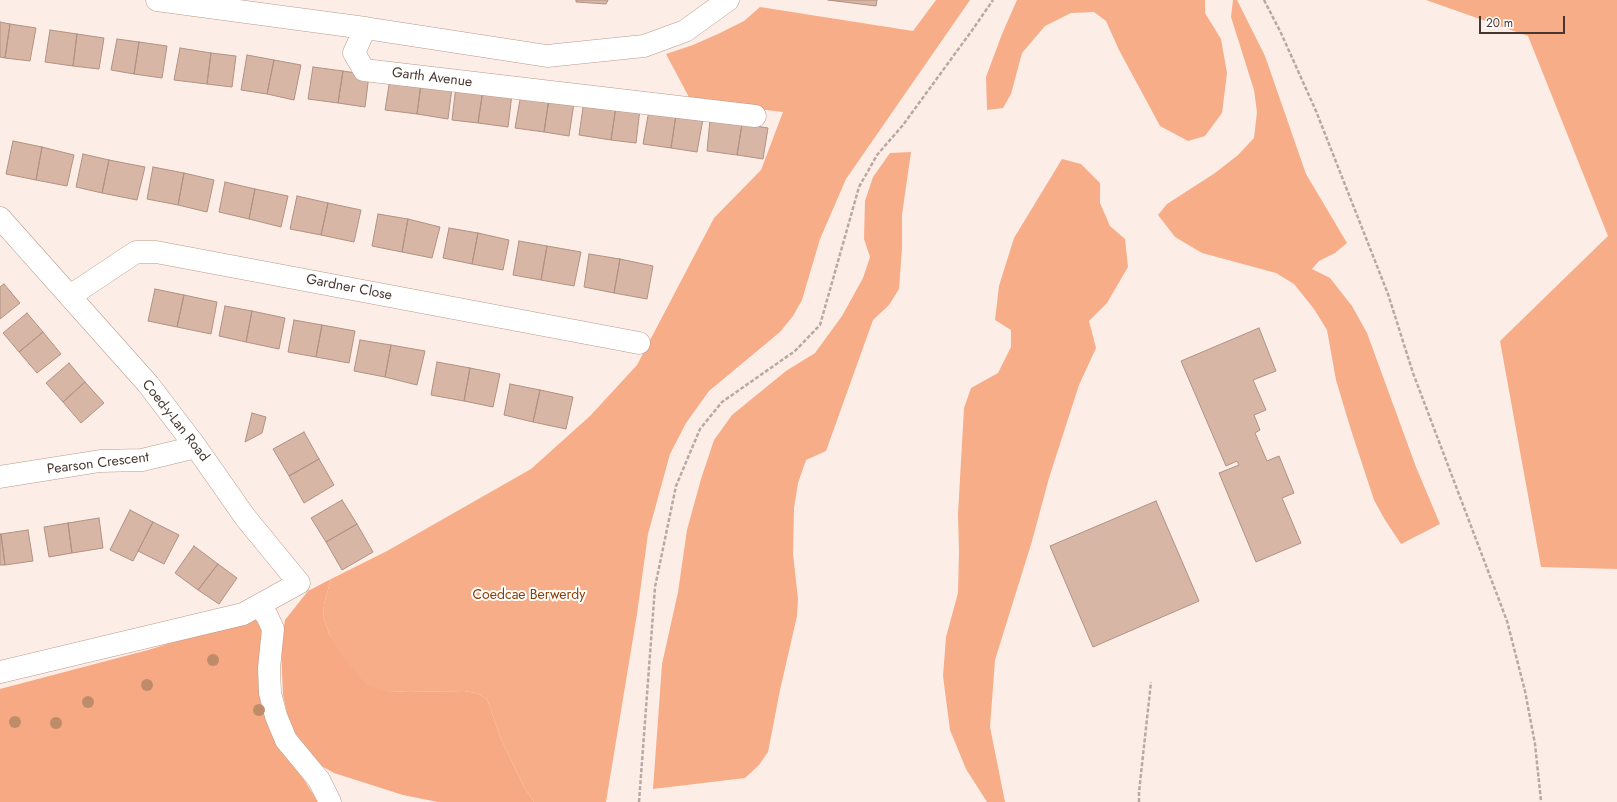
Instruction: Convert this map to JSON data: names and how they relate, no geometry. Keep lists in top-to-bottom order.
{
  "streets": {
    "street": [
      "Garth Avenue",
      "Gardner Close",
      "Coed-y-Lan Road",
      "Pearson Crescent"
    ]
  },
  "crossings": [
    ["Gardner Close", "Coed-y-Lan Road"],
    ["Coed-y-Lan Road", "Pearson Crescent"]
  ],
  "parks": ["Coedcae Berwerdy"],
  "scale_bar": "20 m"
}
